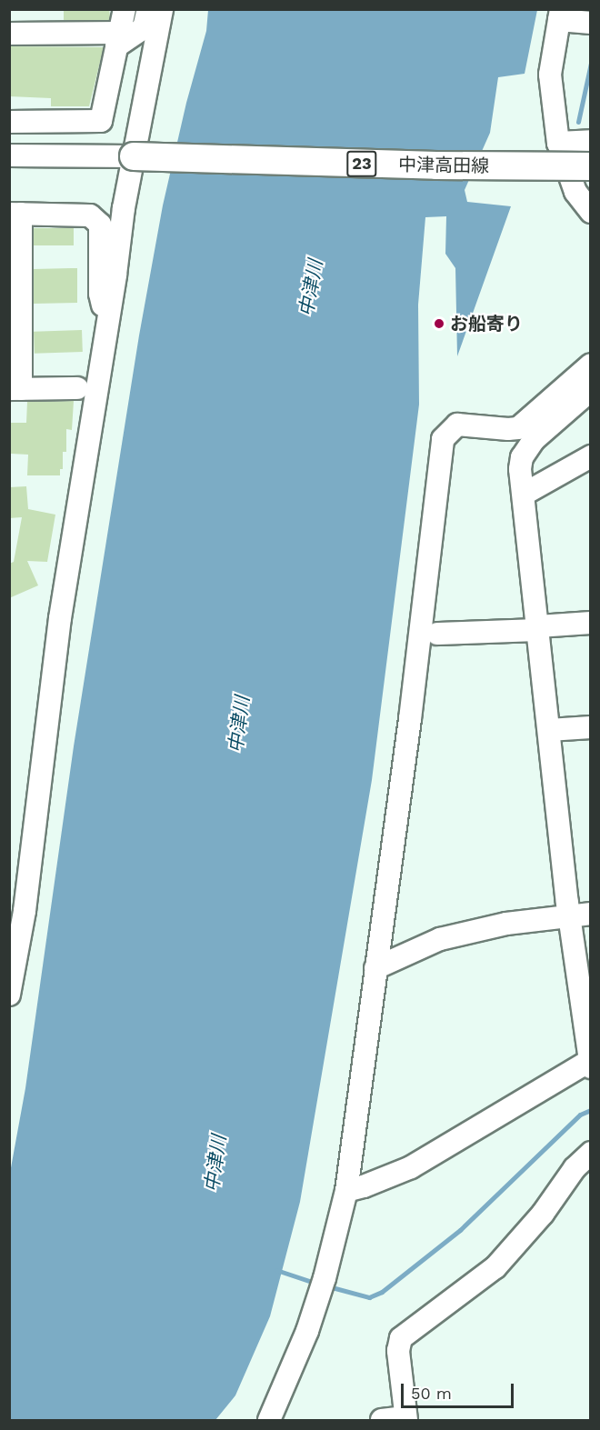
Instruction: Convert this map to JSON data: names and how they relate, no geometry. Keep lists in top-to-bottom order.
{
  "streets": {
    "main road": ["23", "中津高田線"]
  },
  "water": ["中津川"],
  "places": ["お船寄り"],
  "scale_bar": "50 m"
}
